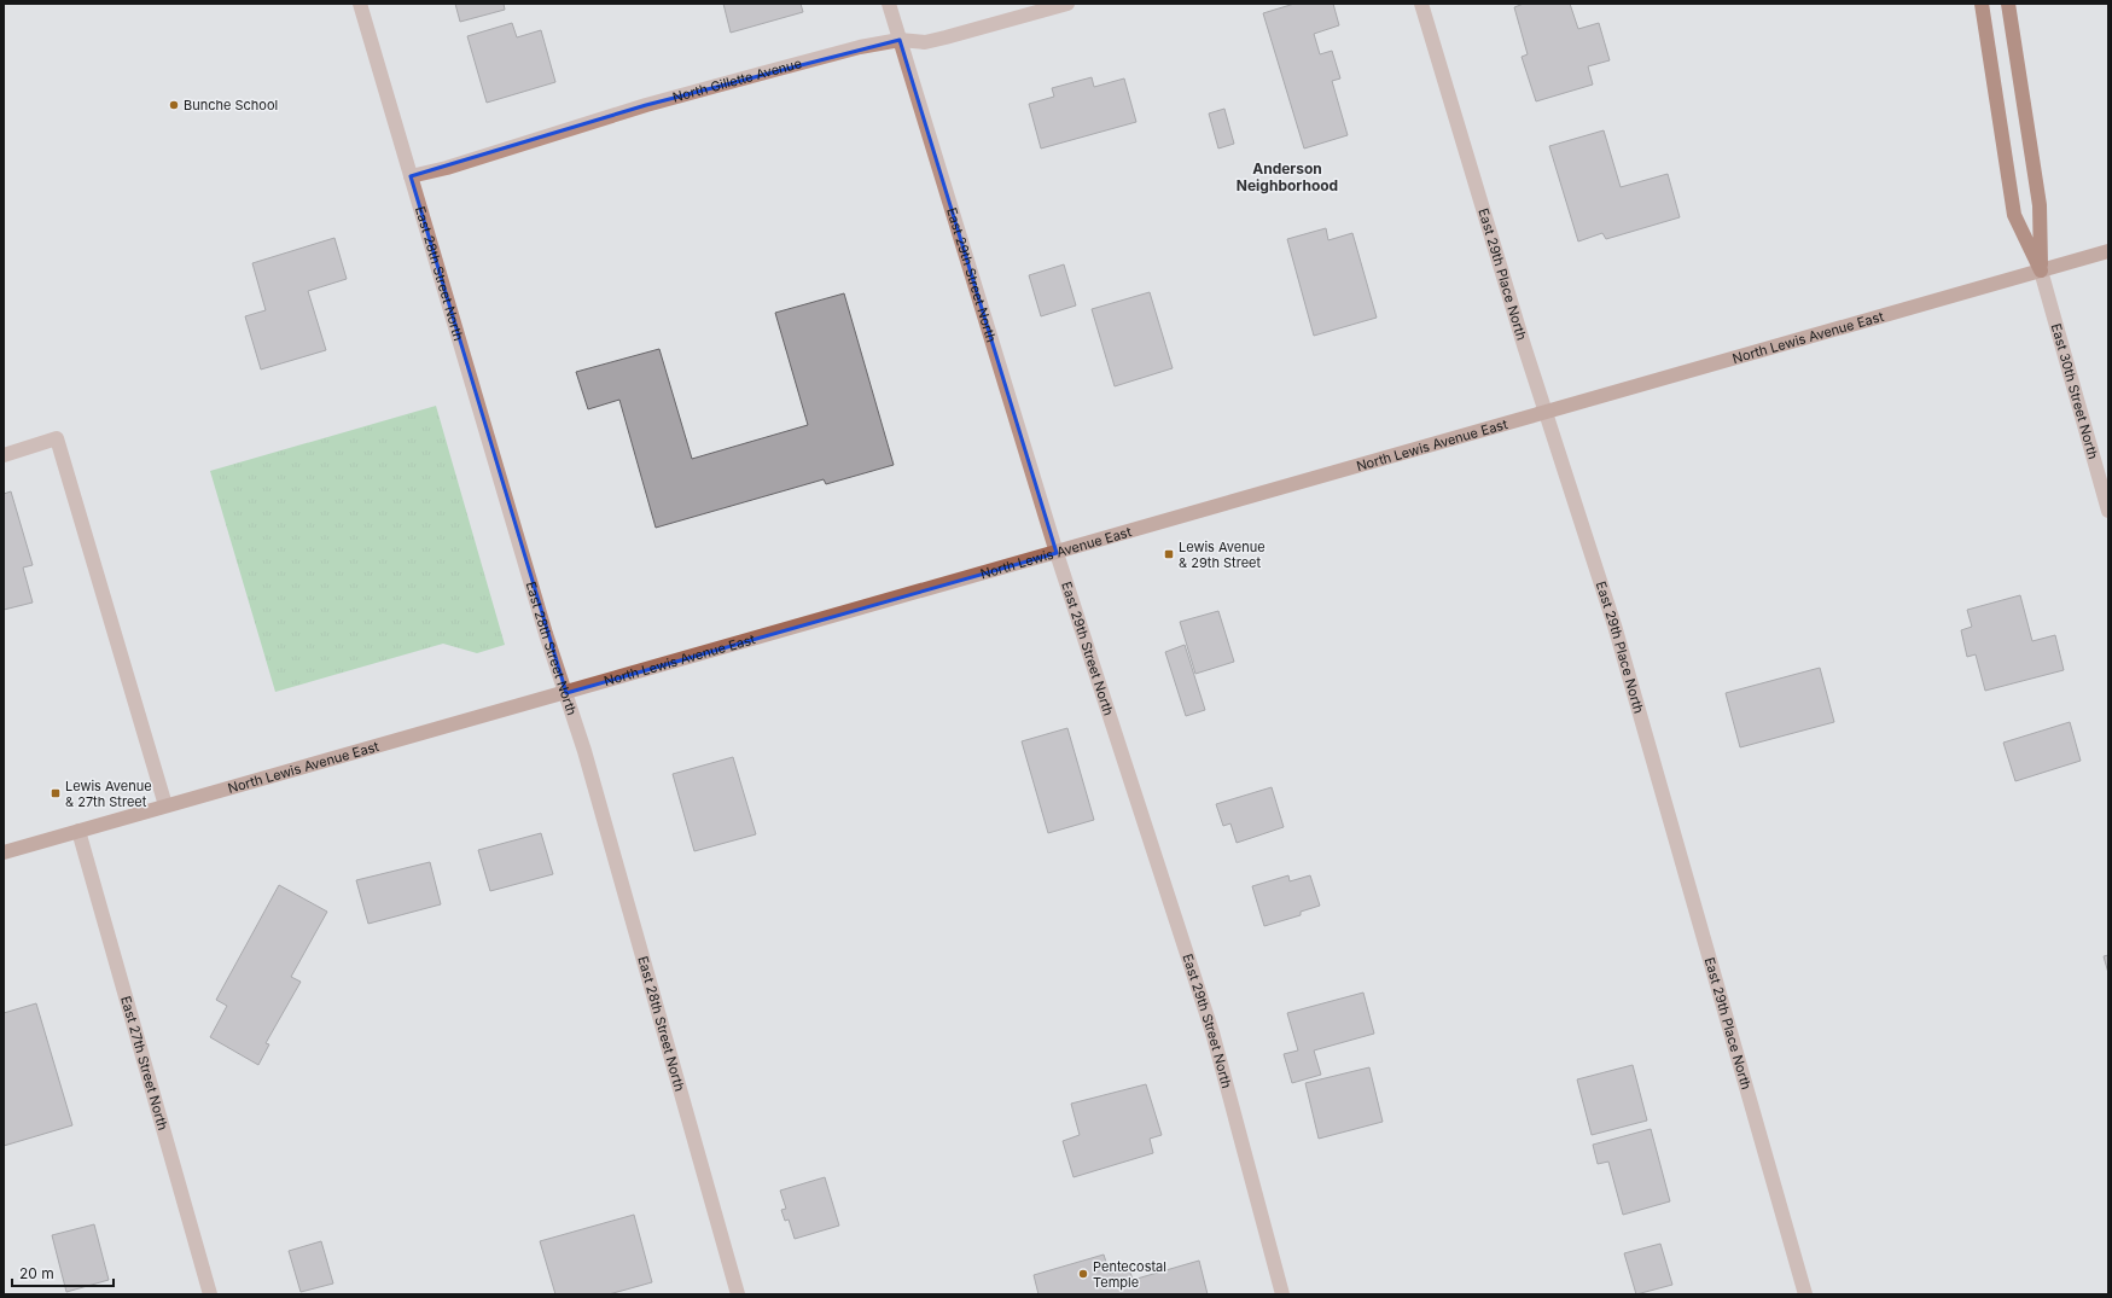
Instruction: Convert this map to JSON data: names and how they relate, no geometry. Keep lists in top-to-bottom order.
{
  "streets": {
    "main road": ["North Lewis Avenue East"],
    "street": [
      "North Gillette Avenue",
      "East 28th Street North",
      "East 29th Place North",
      "East 29th Street North",
      "East 30th Street North",
      "East 27th Street North"
    ]
  },
  "crossings": [
    ["North Gillette Avenue", "East 28th Street North"],
    ["North Gillette Avenue", "East 29th Street North"],
    ["East 28th Street North", "North Lewis Avenue East"],
    ["East 29th Place North", "North Lewis Avenue East"],
    ["East 29th Street North", "North Lewis Avenue East"],
    ["North Lewis Avenue East", "East 30th Street North"],
    ["North Lewis Avenue East", "East 27th Street North"]
  ],
  "districts": ["Anderson Neighborhood"],
  "places": {
    "other": ["Bunche School", "Pentecostal Temple"],
    "transit": ["Lewis Avenue & 29th Street", "Lewis Avenue & 27th Street"]
  },
  "scale_bar": "20 m"
}
